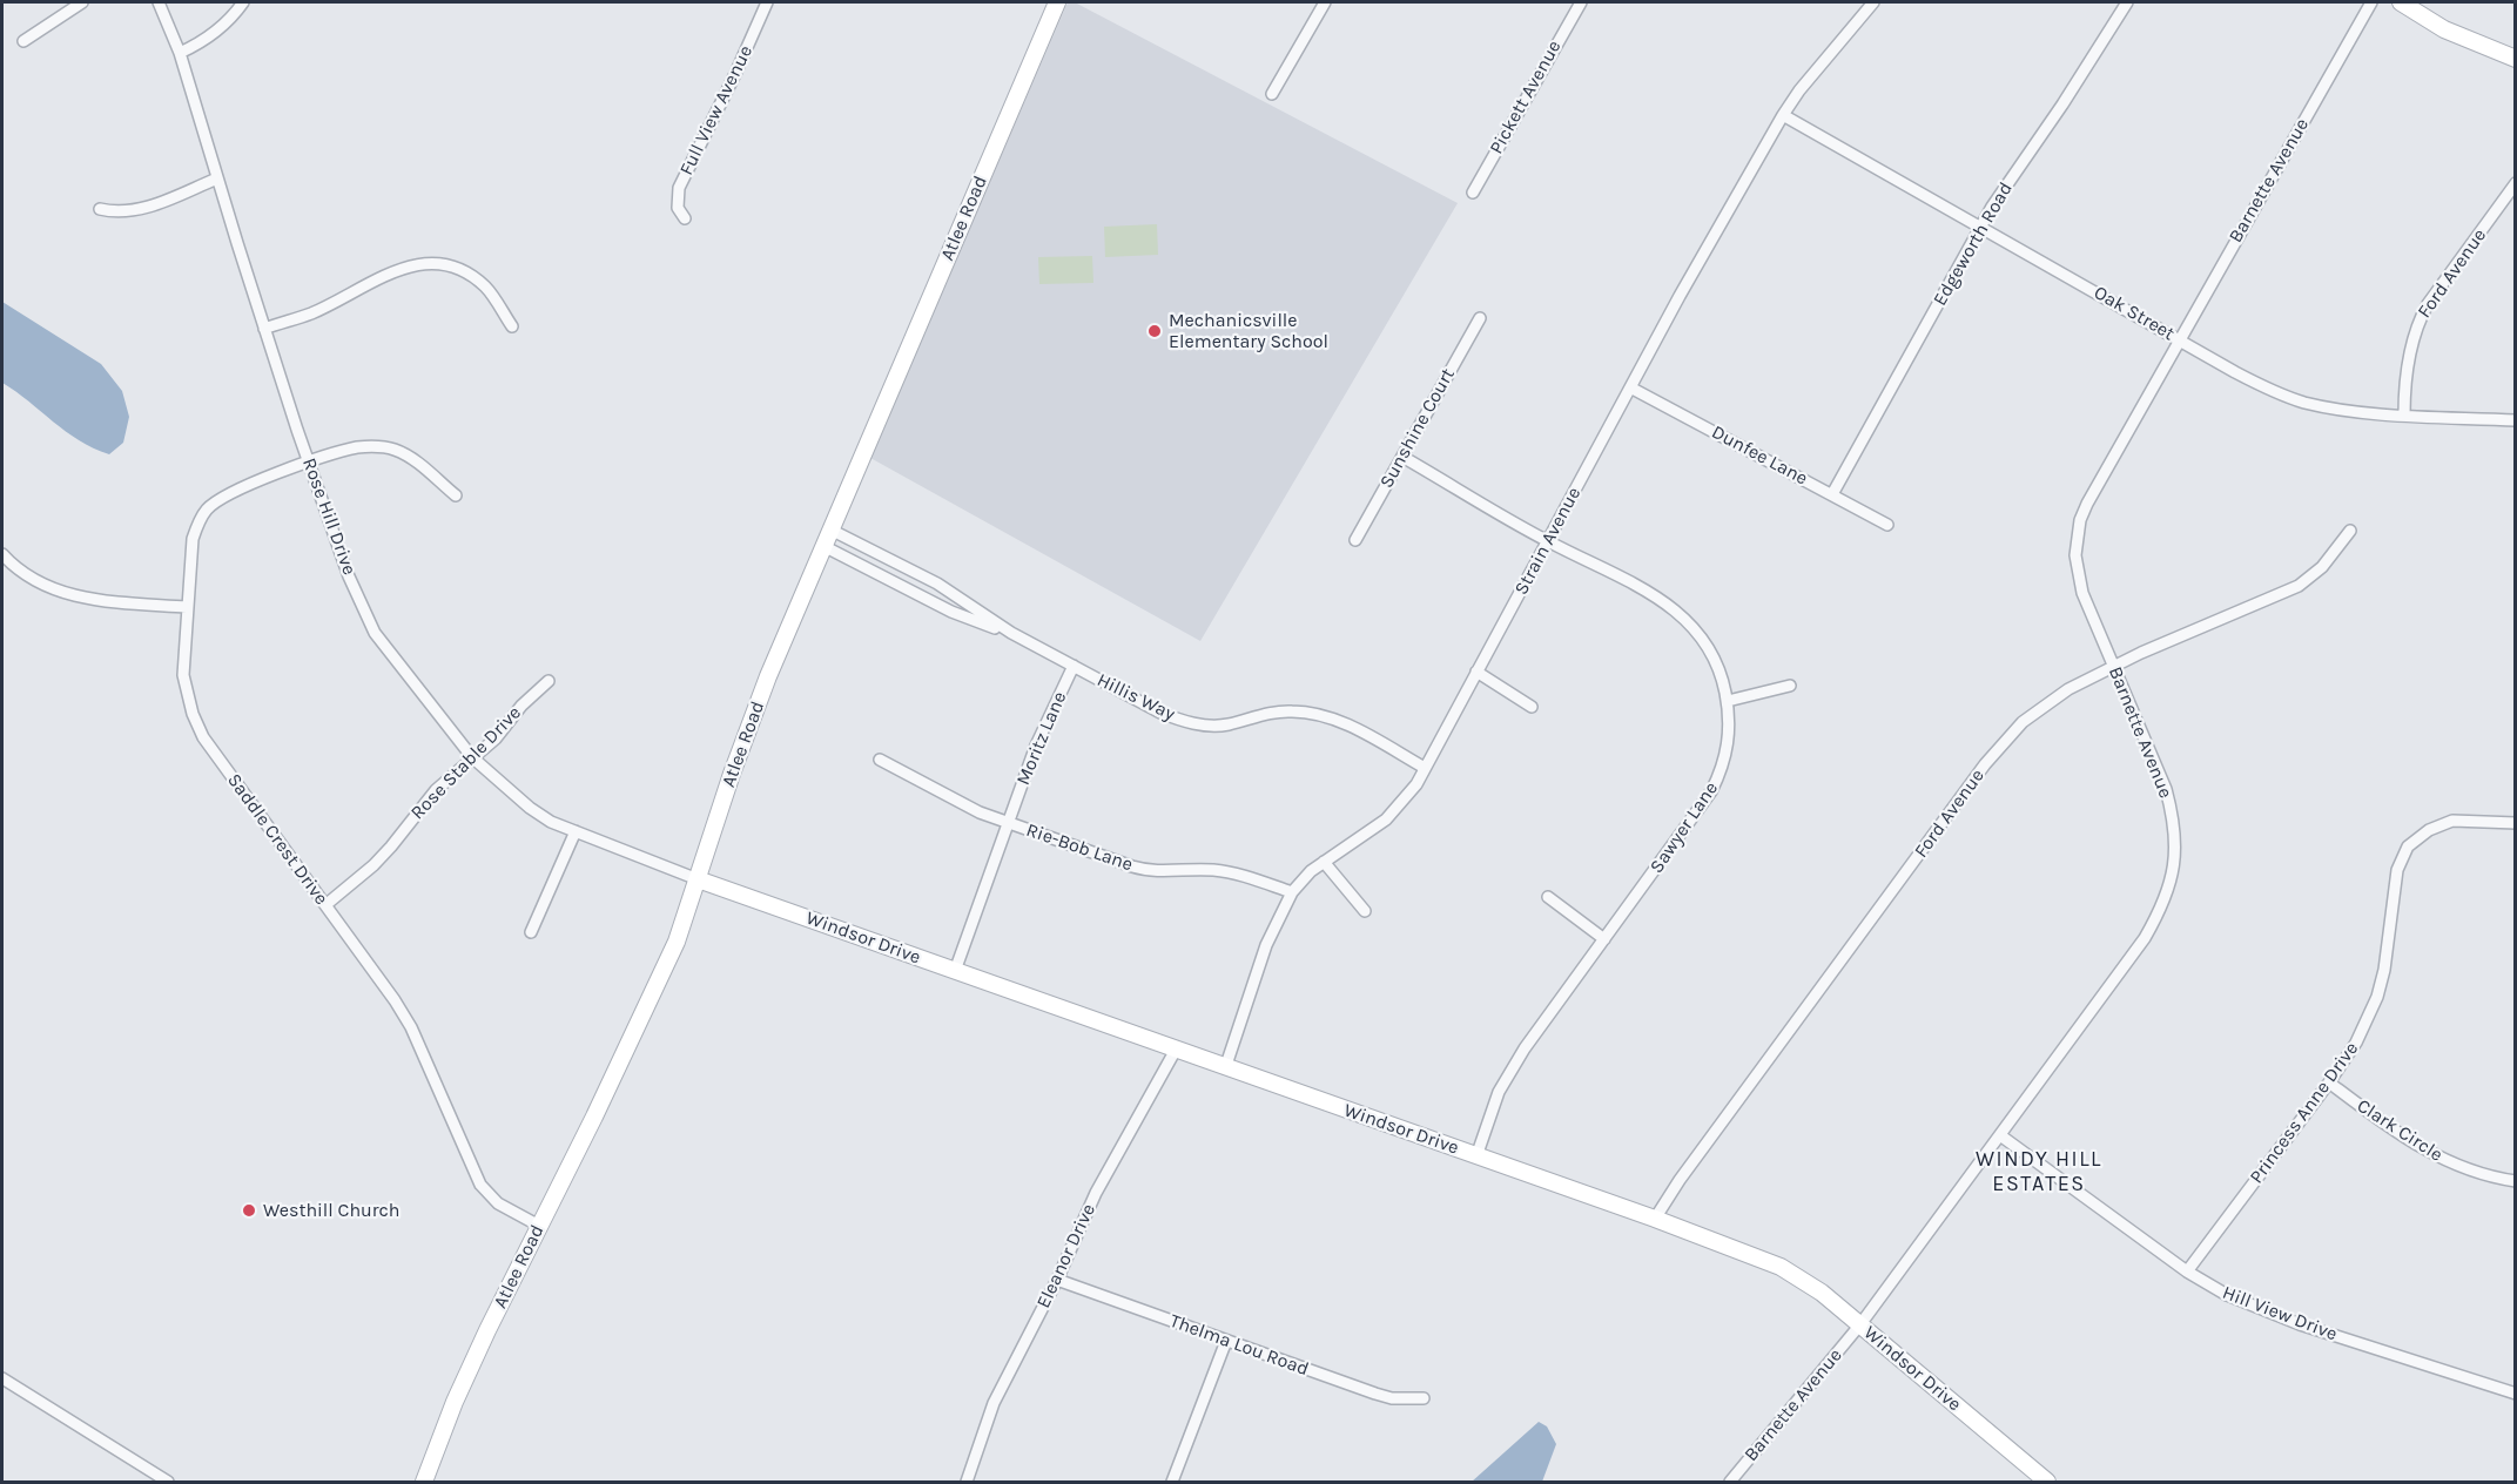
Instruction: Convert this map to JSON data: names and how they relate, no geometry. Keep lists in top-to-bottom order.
{
  "streets": {
    "street": [
      "Pickett Avenue",
      "Full View Avenue",
      "Barnette Avenue",
      "Atlee Road",
      "Edgeworth Road",
      "Ford Avenue",
      "Oak Street",
      "Sunshine Court",
      "Dunfee Lane",
      "Rose Hill Drive",
      "Strain Avenue",
      "Hillis Way",
      "Moritz Lane",
      "Rose Stable Drive",
      "Sawyer Lane",
      "Saddle Crest Drive",
      "Rie-Bob Lane",
      "Windsor Drive",
      "Princess Anne Drive",
      "Clark Circle",
      "Eleanor Drive",
      "Hill View Drive",
      "Thelma Lou Road"
    ]
  },
  "crossings": [
    ["Barnette Avenue", "Ford Avenue"],
    ["Barnette Avenue", "Oak Street"],
    ["Barnette Avenue", "Windsor Drive"],
    ["Barnette Avenue", "Hill View Drive"],
    ["Atlee Road", "Rose Hill Drive"],
    ["Atlee Road", "Hillis Way"],
    ["Atlee Road", "Saddle Crest Drive"],
    ["Atlee Road", "Windsor Drive"],
    ["Edgeworth Road", "Oak Street"],
    ["Edgeworth Road", "Dunfee Lane"],
    ["Ford Avenue", "Oak Street"],
    ["Ford Avenue", "Windsor Drive"],
    ["Oak Street", "Strain Avenue"],
    ["Sunshine Court", "Sawyer Lane"],
    ["Dunfee Lane", "Strain Avenue"],
    ["Rose Hill Drive", "Rose Stable Drive"],
    ["Rose Hill Drive", "Saddle Crest Drive"],
    ["Rose Hill Drive", "Windsor Drive"],
    ["Strain Avenue", "Hillis Way"],
    ["Strain Avenue", "Sawyer Lane"],
    ["Strain Avenue", "Rie-Bob Lane"],
    ["Strain Avenue", "Windsor Drive"],
    ["Hillis Way", "Moritz Lane"],
    ["Moritz Lane", "Rie-Bob Lane"],
    ["Moritz Lane", "Windsor Drive"],
    ["Rose Stable Drive", "Saddle Crest Drive"],
    ["Sawyer Lane", "Windsor Drive"],
    ["Windsor Drive", "Eleanor Drive"],
    ["Princess Anne Drive", "Clark Circle"],
    ["Princess Anne Drive", "Hill View Drive"],
    ["Eleanor Drive", "Thelma Lou Road"]
  ],
  "districts": ["WINDY HILL ESTATES"],
  "places": ["Mechanicsville Elementary School", "Westhill Church"]
}
